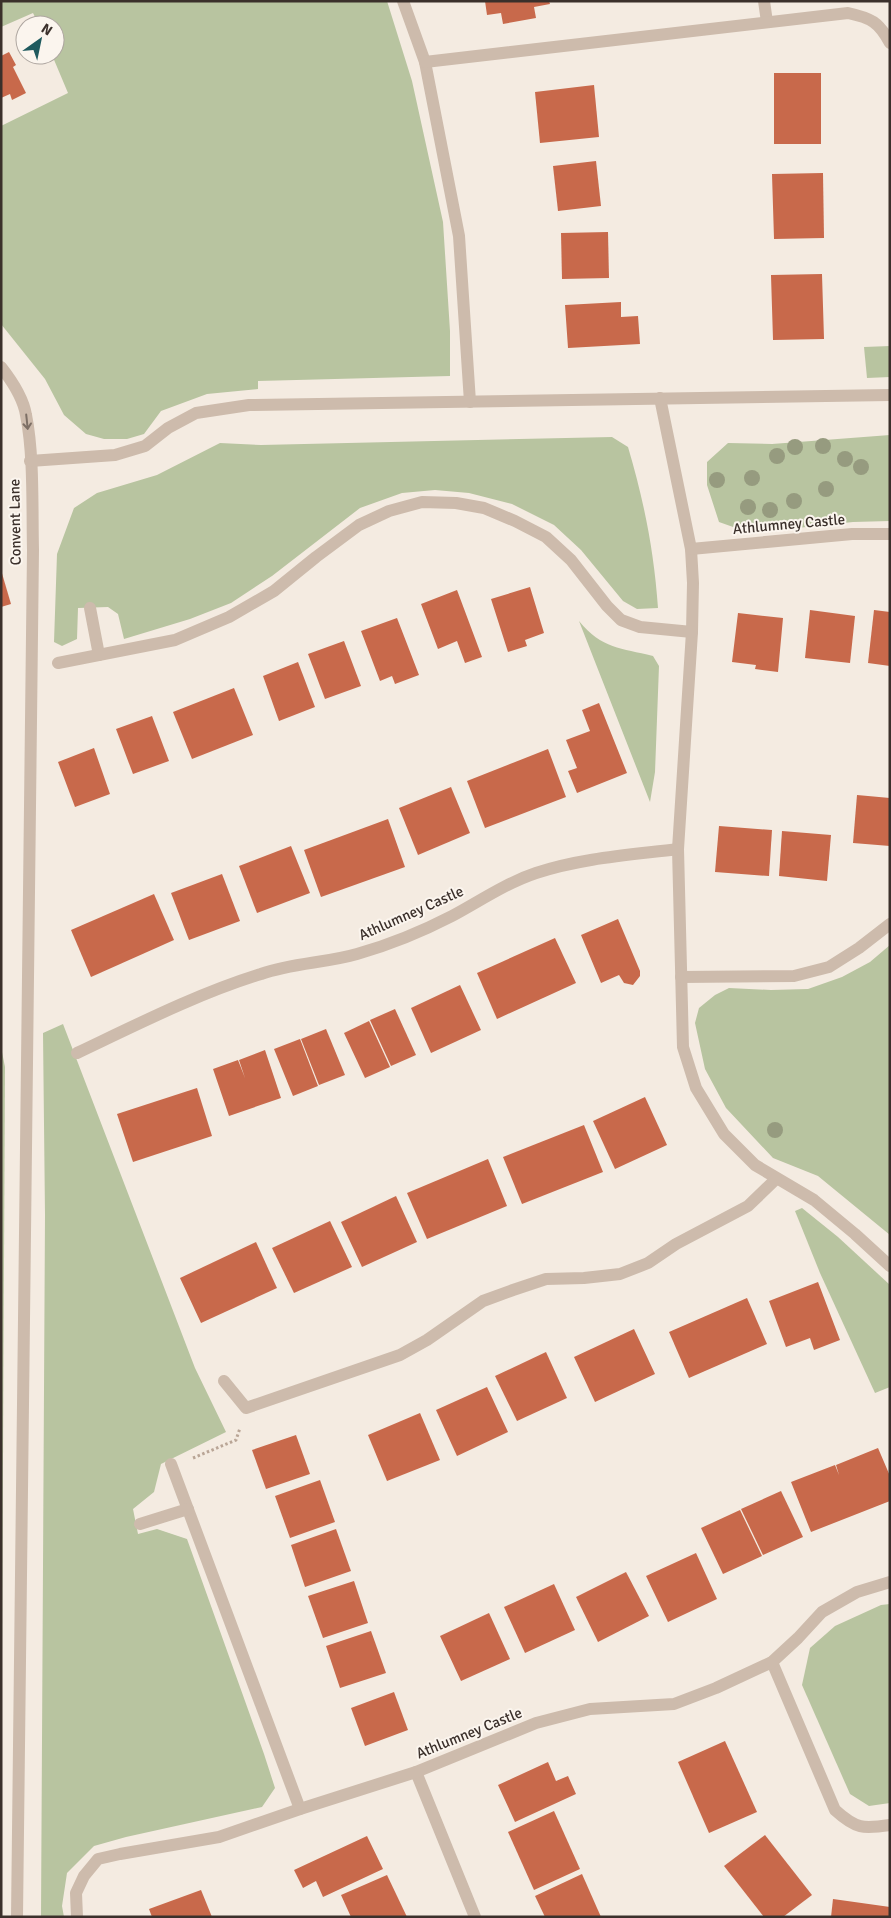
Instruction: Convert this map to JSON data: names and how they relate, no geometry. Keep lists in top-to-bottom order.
{
  "streets": {
    "street": ["Convent Lane", "Athlumney Castle"]
  },
  "north": "top right"
}
